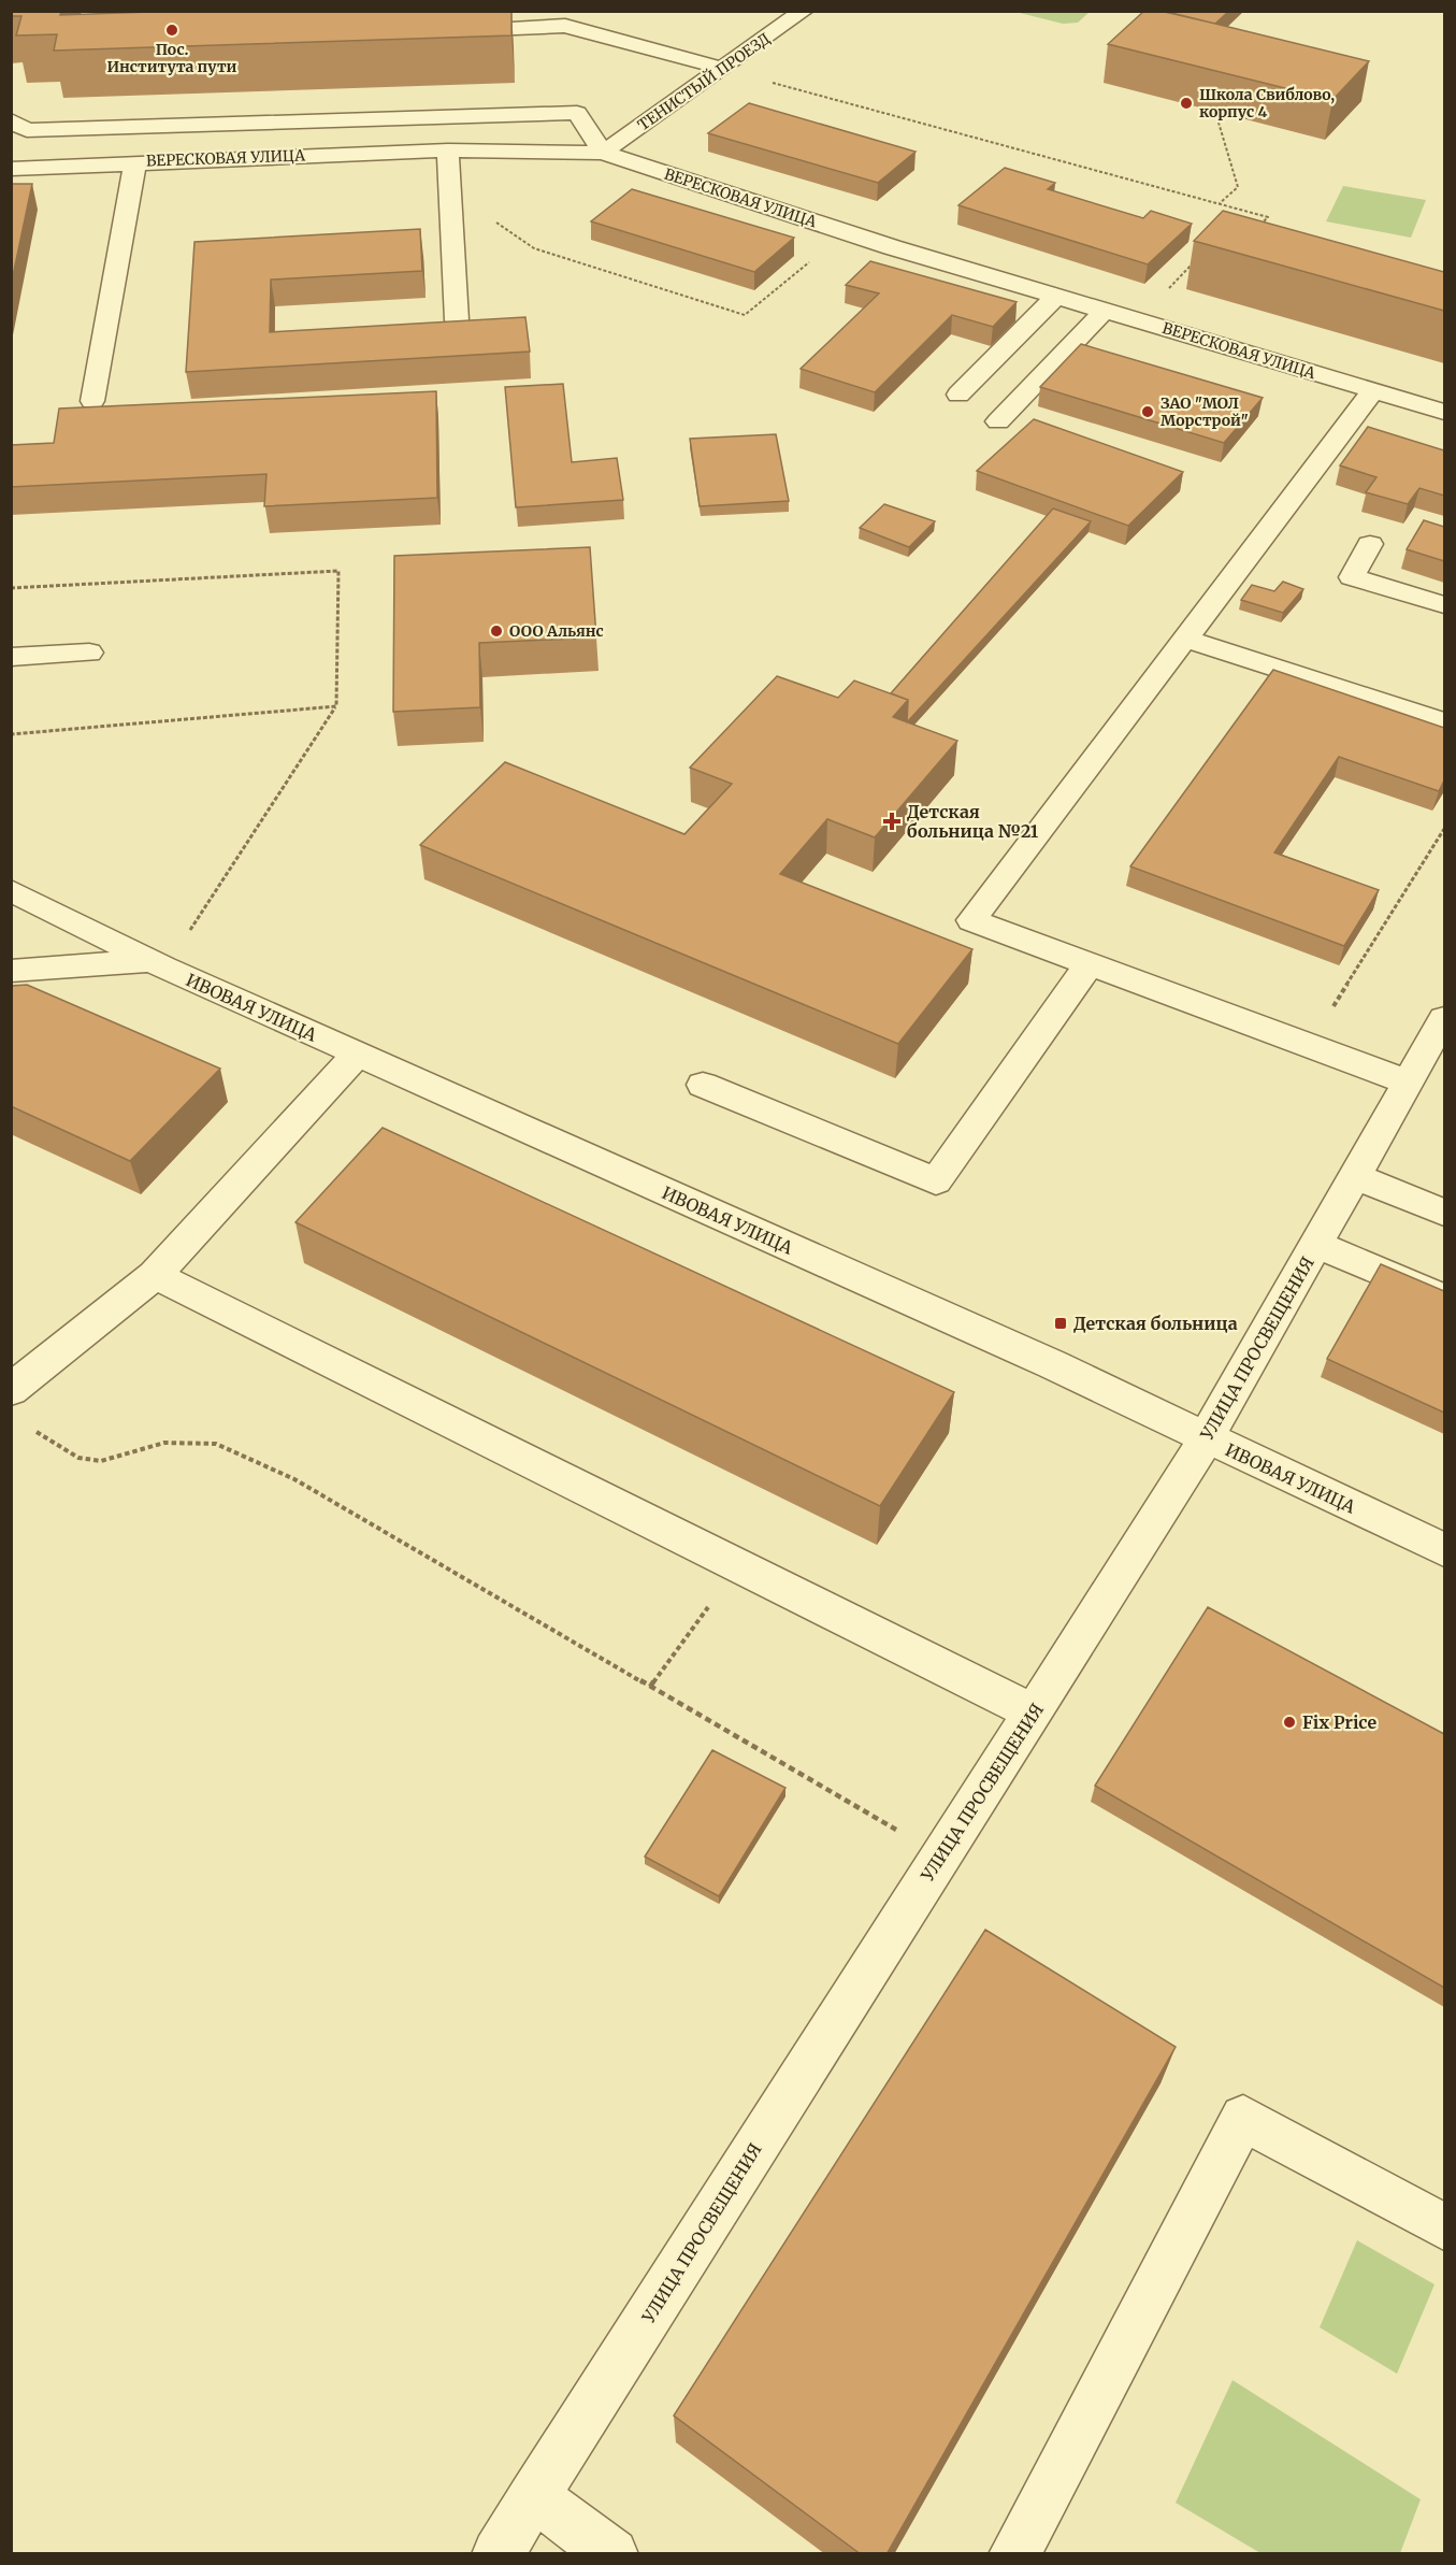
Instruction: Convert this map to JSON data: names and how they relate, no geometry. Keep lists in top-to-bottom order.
{
  "streets": {
    "street": [
      "ТЕНИСТЫЙ ПРОЕЗД",
      "ВЕРЕСКОВАЯ УЛИЦА",
      "ИВОВАЯ УЛИЦА",
      "УЛИЦА ПРОСВЕЩЕНИЯ"
    ]
  },
  "crossings": [
    ["ТЕНИСТЫЙ ПРОЕЗД", "ВЕРЕСКОВАЯ УЛИЦА"],
    ["ИВОВАЯ УЛИЦА", "УЛИЦА ПРОСВЕЩЕНИЯ"]
  ],
  "places": {
    "other": [
      "Пос. Института пути",
      "Школа Свиблово, корпус 4",
      "ЗАО \"МОЛ Морстрой\"",
      "ООО Альянс",
      "Fix Price"
    ],
    "health": ["Детская больница №21"],
    "transit": ["Детская больница"]
  }
}
